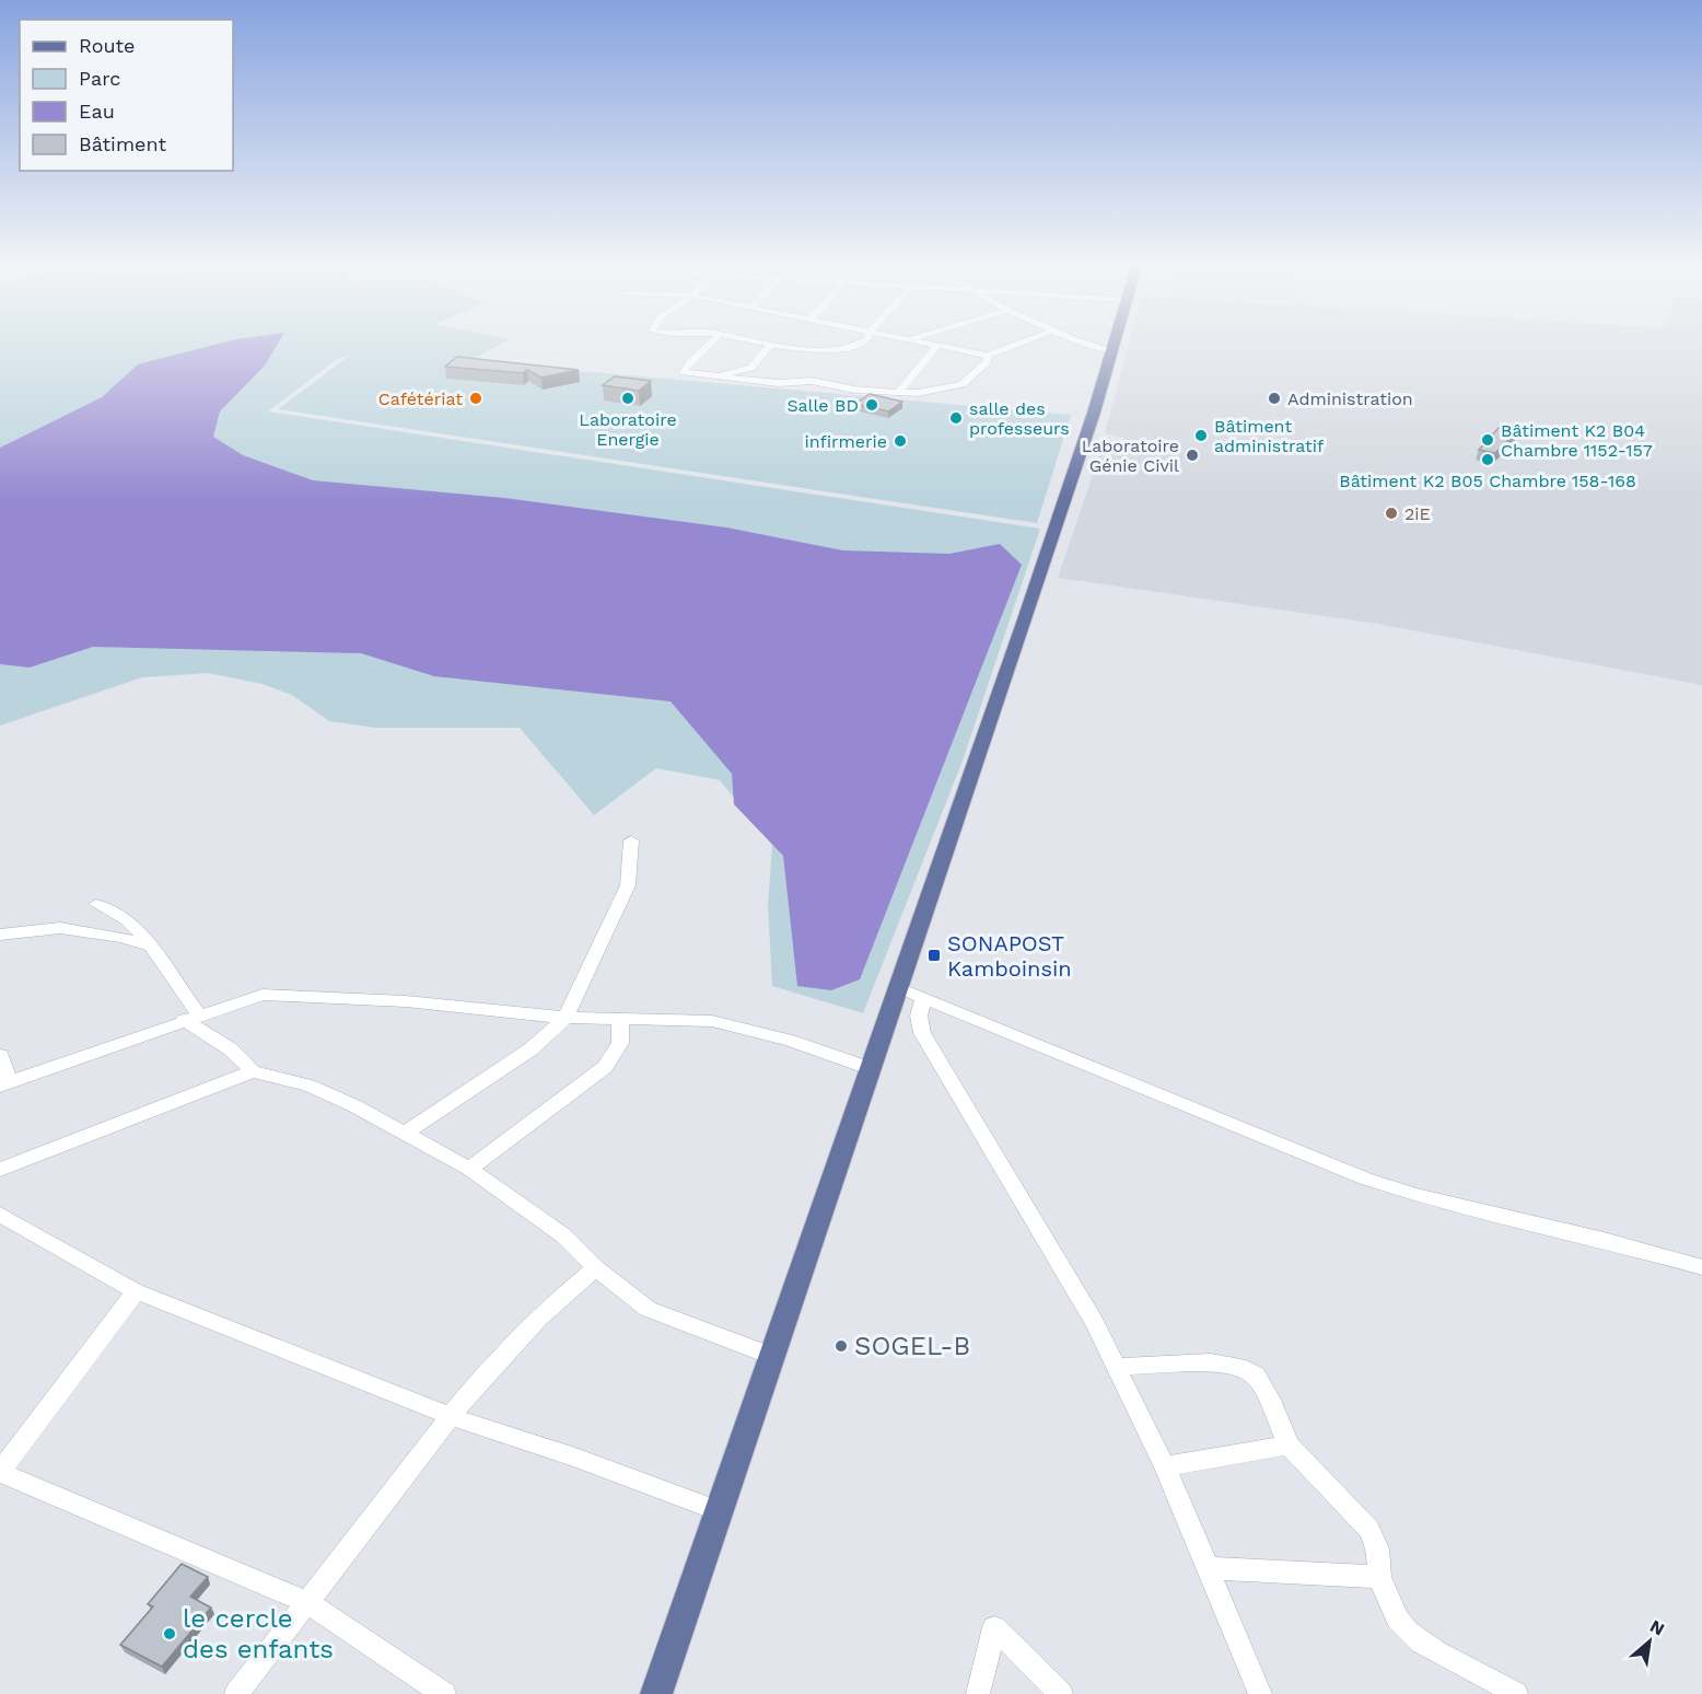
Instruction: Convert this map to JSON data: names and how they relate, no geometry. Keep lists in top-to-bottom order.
{
  "places": {
    "other": [
      "Cafétériat",
      "Laboratoire Energie",
      "Administration",
      "Salle BD",
      "salle des professeurs",
      "Bâtiment administratif",
      "Bâtiment K2 B04 Chambre 1152-157",
      "infirmerie",
      "Laboratoire Génie Civil",
      "Bâtiment K2 B05 Chambre 158-168",
      "2iE",
      "SOGEL-B",
      "le cercle des enfants"
    ],
    "transit": ["SONAPOST Kamboinsin"]
  },
  "legend": [
    "Route",
    "Parc",
    "Eau",
    "Bâtiment"
  ],
  "north": "top right"
}
